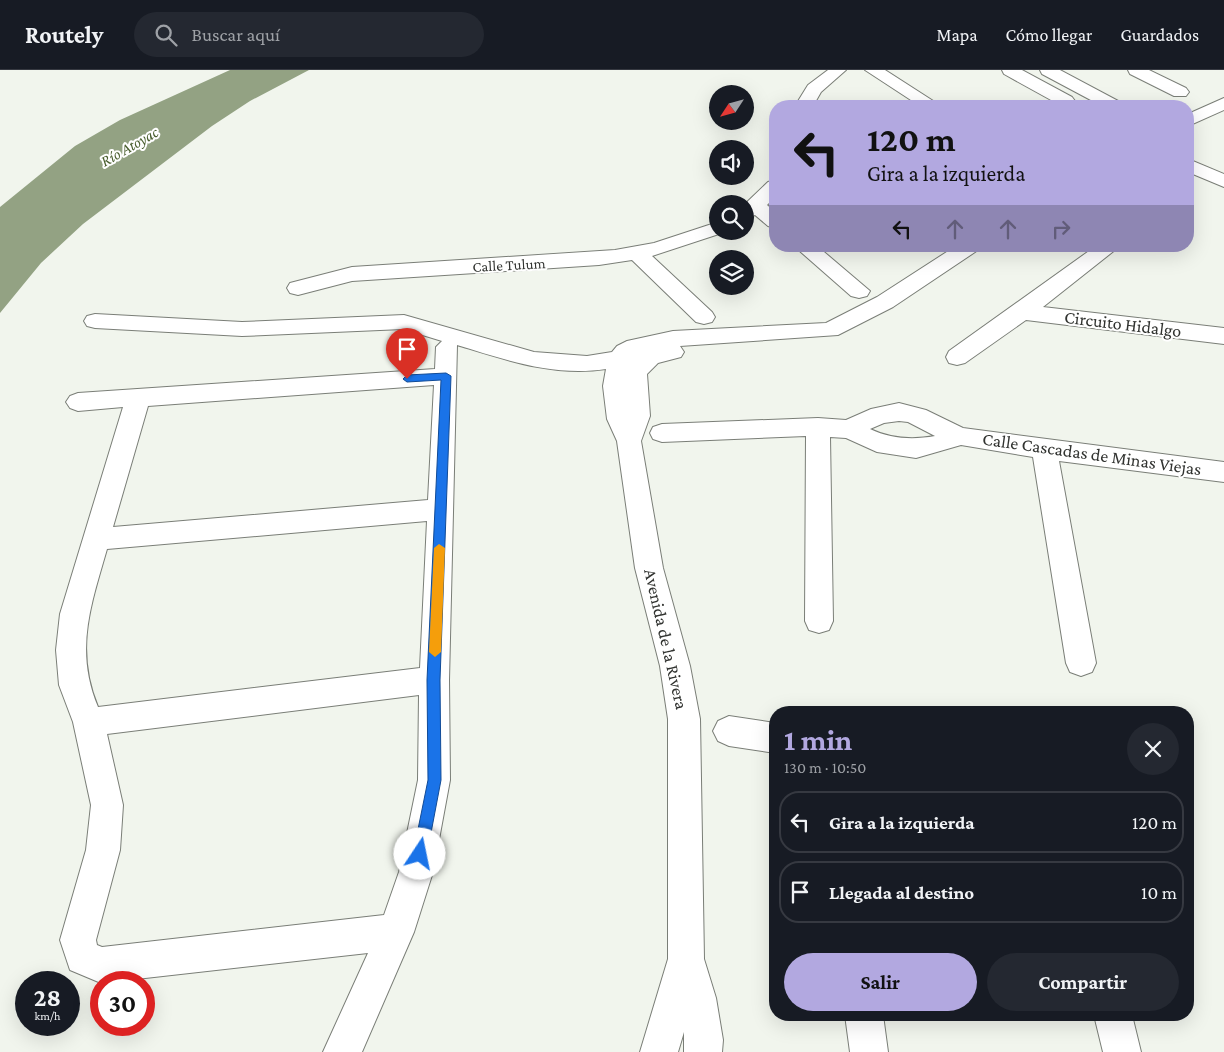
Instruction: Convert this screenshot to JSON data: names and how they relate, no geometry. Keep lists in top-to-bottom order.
{
  "streets": {
    "street": [
      "Calle Tulum",
      "Circuito Hidalgo",
      "Calle Cascadas de Minas Viejas",
      "Avenida de la Rivera"
    ]
  },
  "water": ["Río Atoyac"],
  "north": "bottom left",
  "page": {
    "header": "Routely",
    "search": "Buscar aquí",
    "nav": ["Mapa", "Cómo llegar", "Guardados"],
    "turn": ["120 m", "Gira a la izquierda"],
    "heading": ["1 min", "130 m · 10:50"],
    "list": [
      {
        "name": "Gira a la izquierda",
        "value": "120 m"
      },
      {
        "name": "Llegada al destino",
        "value": "10 m"
      }
    ],
    "buttons": ["Salir", "Compartir"],
    "speed": "28 km/h",
    "limit": "30"
  }
}
